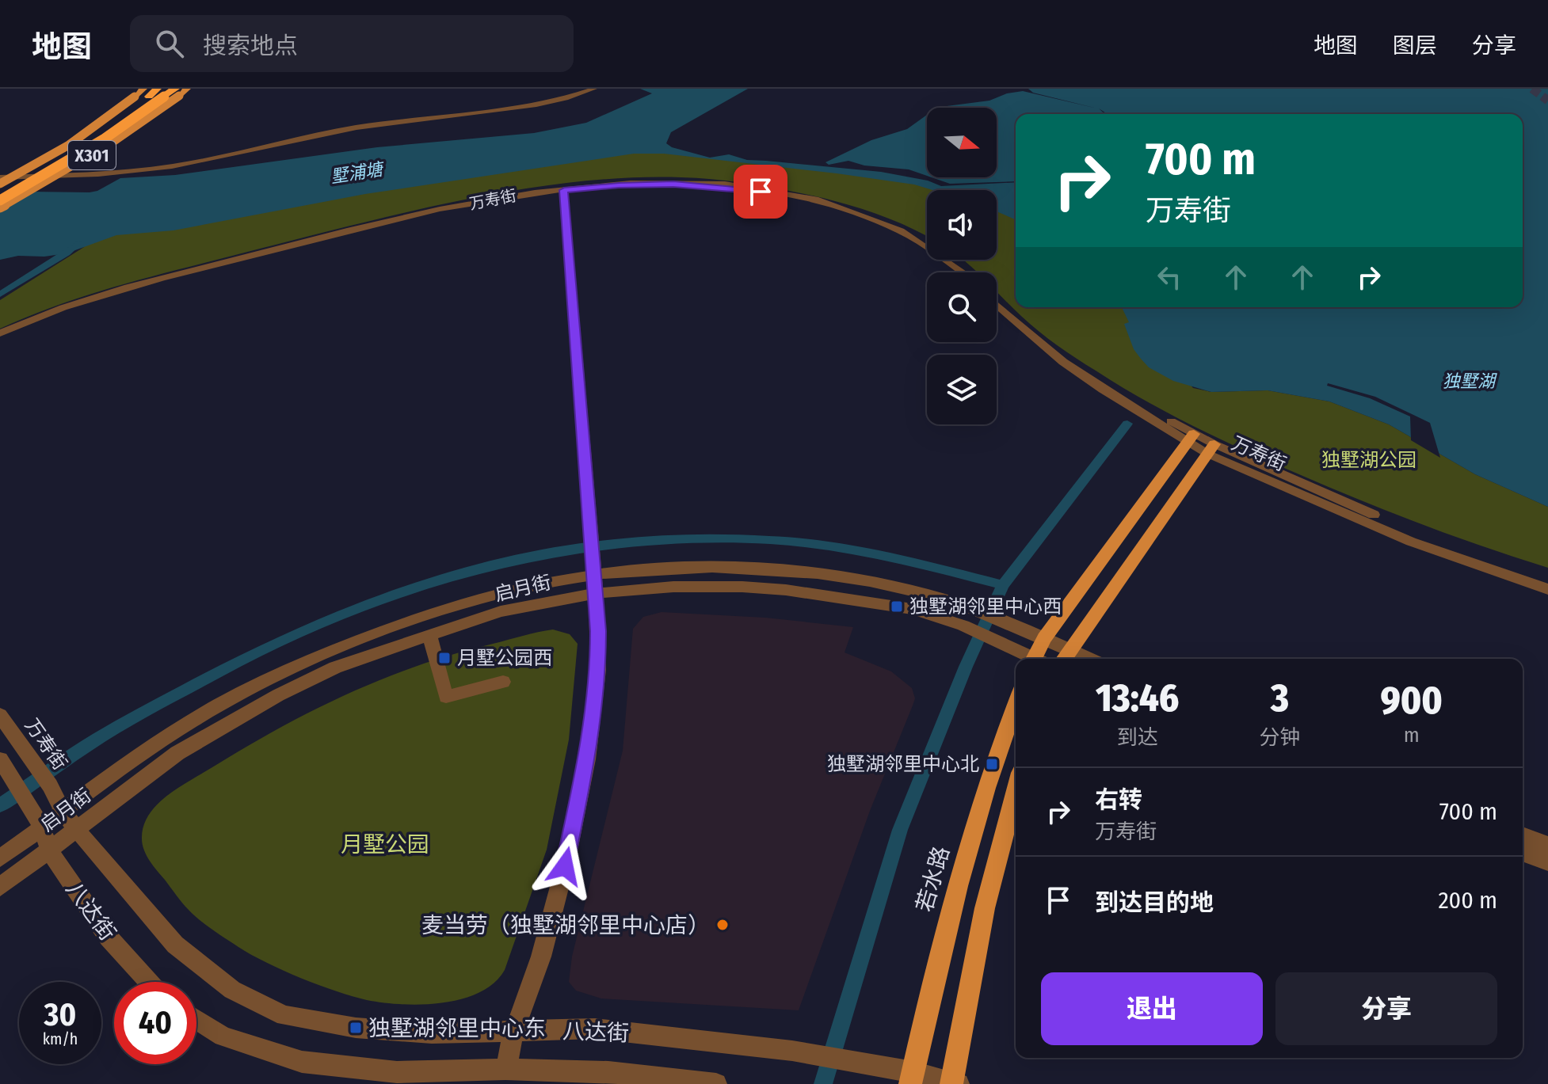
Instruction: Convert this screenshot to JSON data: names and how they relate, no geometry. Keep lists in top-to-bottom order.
{
  "streets": {
    "main road": ["X301", "若水路"],
    "street": ["万寿街", "启月街", "八达街"]
  },
  "crossings": [
    ["万寿街", "启月街"],
    ["万寿街", "八达街"],
    ["启月街", "八达街"],
    ["若水路", "八达街"]
  ],
  "water": ["墅浦塘", "独墅湖"],
  "parks": ["独墅湖公园", "月墅公园"],
  "places": {
    "transit": [
      "独墅湖邻里中心西",
      "月墅公园西",
      "独墅湖邻里中心北",
      "独墅湖邻里中心东"
    ],
    "other": ["麦当劳（独墅湖邻里中心店）"]
  },
  "north": "right",
  "page": {
    "header": "地图",
    "search": "搜索地点",
    "nav": ["地图", "图层", "分享"],
    "turn": ["700 m", "万寿街"],
    "eta": [
      "13:46",
      "到达",
      "3",
      "分钟",
      "900",
      "m"
    ],
    "list": [
      {
        "name": "右转",
        "note": "万寿街",
        "value": "700 m"
      },
      {
        "name": "到达目的地",
        "value": "200 m"
      }
    ],
    "buttons": ["退出", "分享"],
    "speed": "30 km/h",
    "limit": "40"
  }
}
